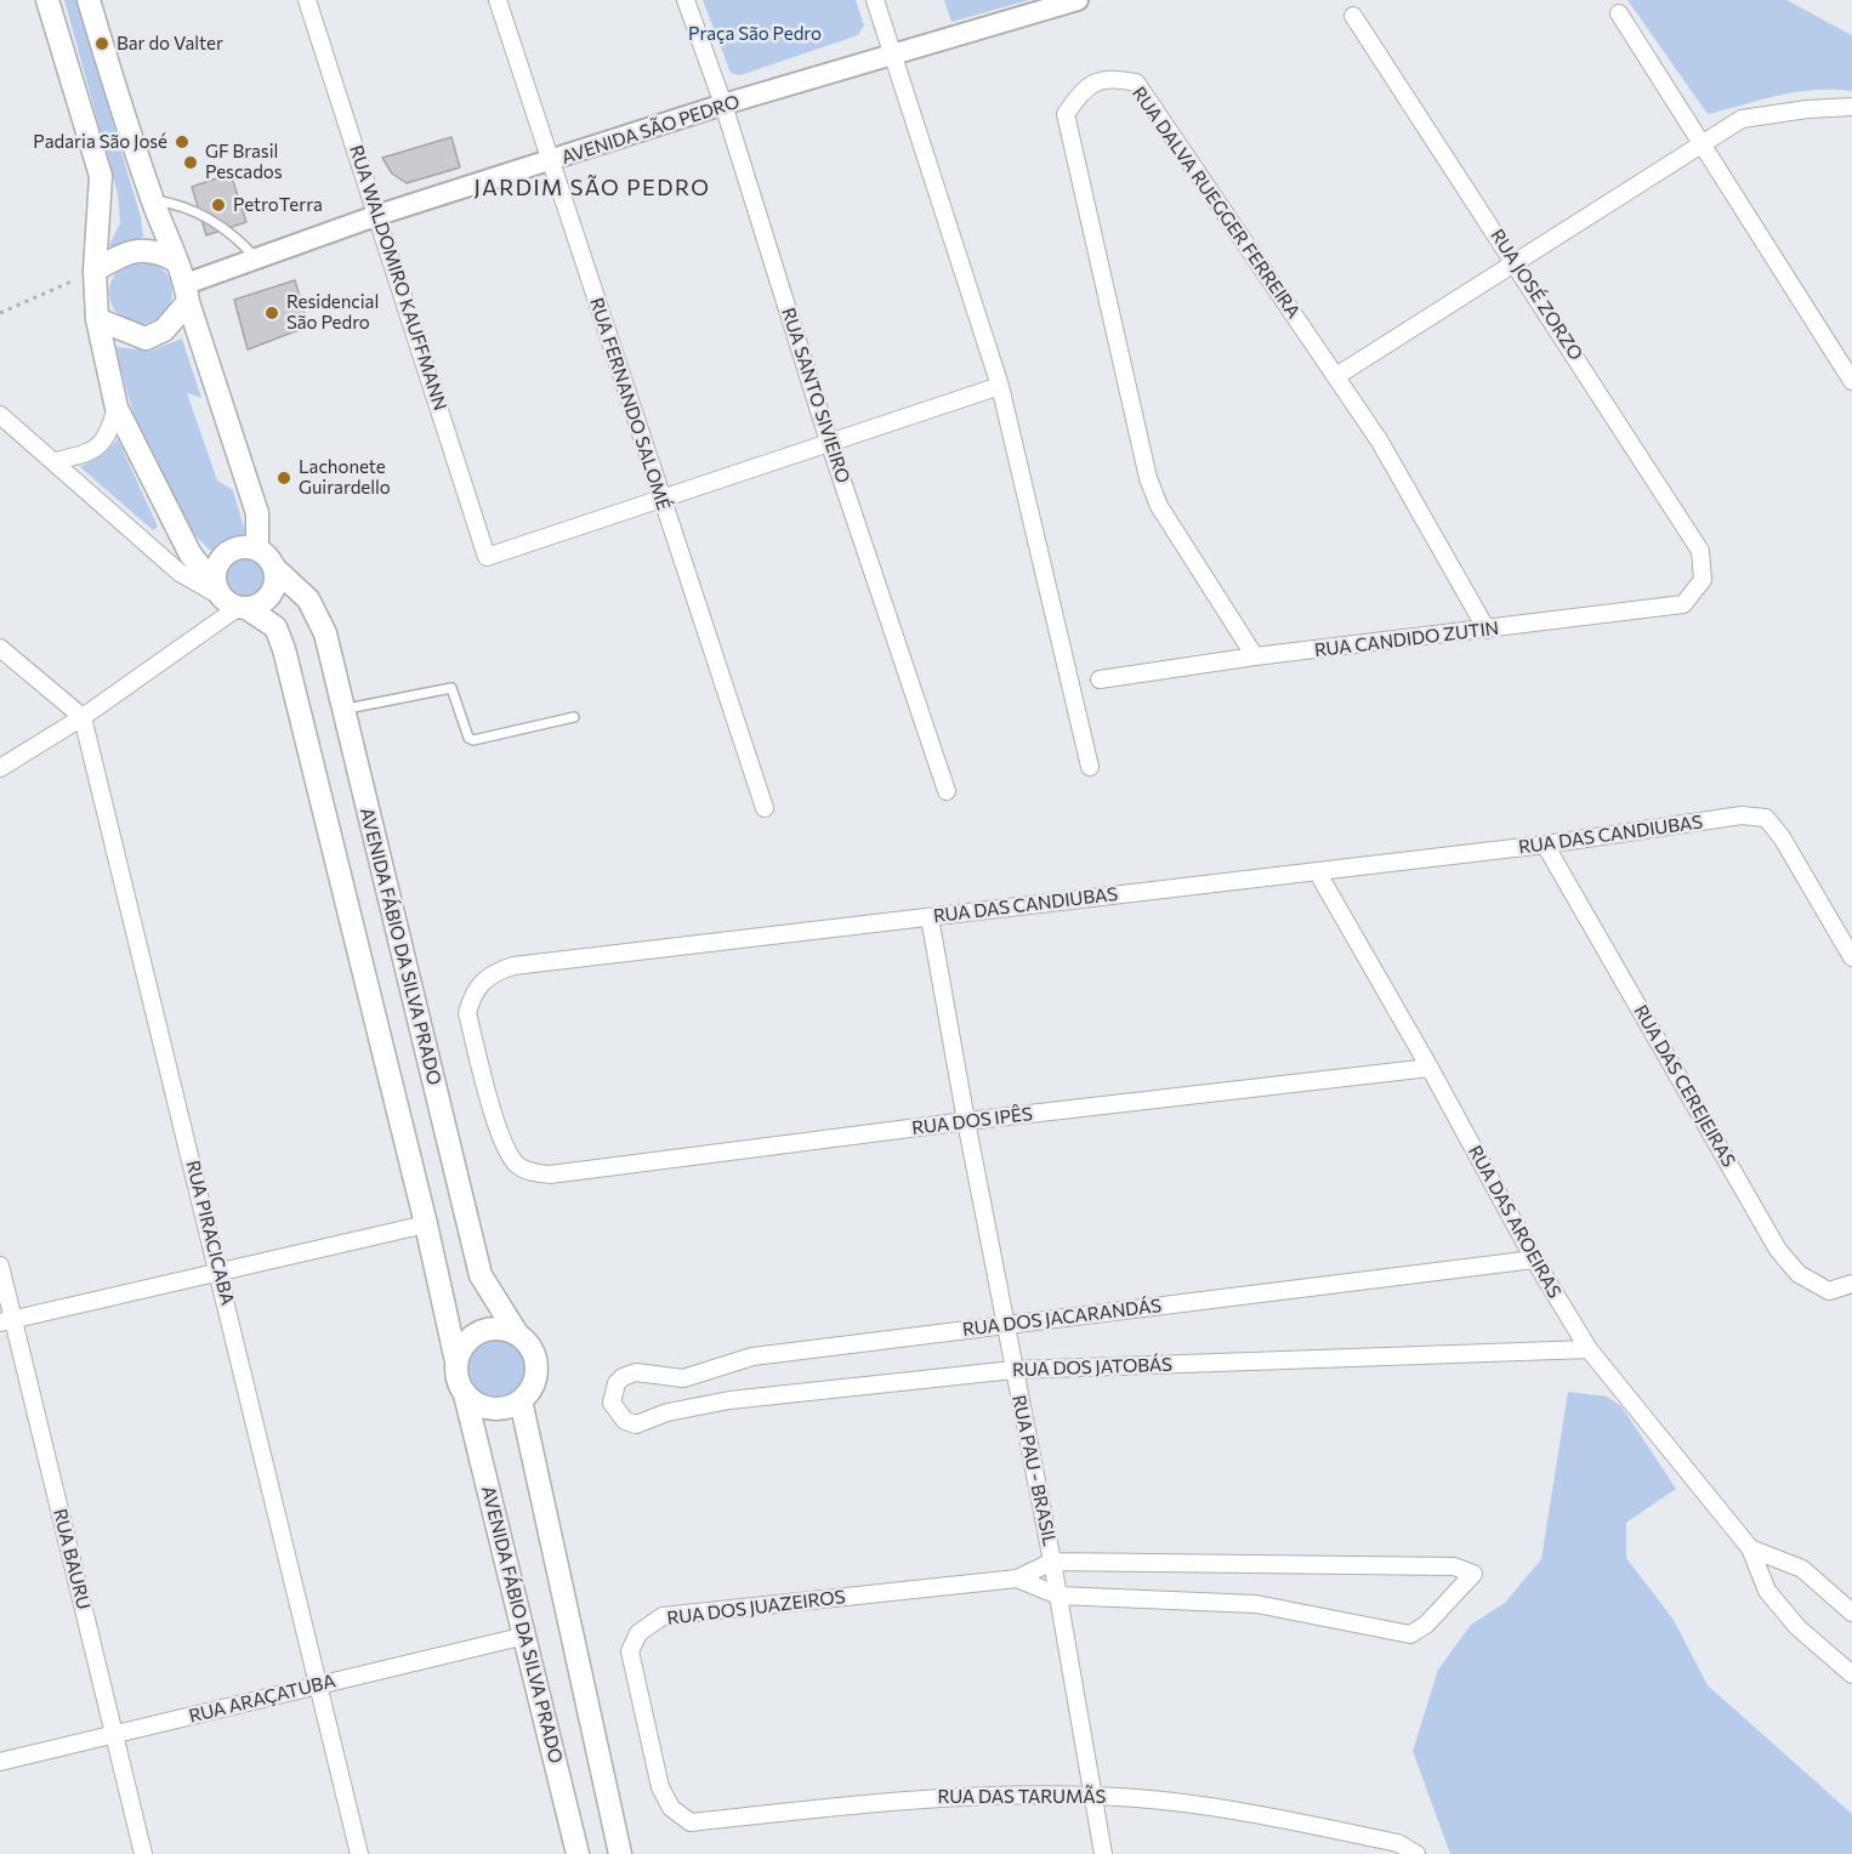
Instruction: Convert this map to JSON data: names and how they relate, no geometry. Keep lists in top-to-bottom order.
{
  "streets": {
    "main road": ["AVENIDA FÁBIO DA SILVA PRADO"],
    "street": [
      "AVENIDA SÃO PEDRO",
      "RUA DALVA RUEGGER FERREIRA",
      "RUA WALDOMIRO KAUFFMANN",
      "RUA JOSÉ ZORZO",
      "RUA SANTO SIVIEIRO",
      "RUA FERNANDO SALOMÉ",
      "RUA CANDIDO ZUTIN",
      "RUA DAS CANDIUBAS",
      "RUA DAS CEREJEIRAS",
      "RUA DOS IPÊS",
      "RUA DAS AROEIRAS",
      "RUA PIRACICABA",
      "RUA DOS JACARANDÁS",
      "RUA DOS JATOBÁS",
      "RUA PAU - BRASIL",
      "RUA BAURU",
      "RUA DOS JUAZEIROS",
      "RUA ARAÇATUBA",
      "RUA DAS TARUMÃS"
    ]
  },
  "crossings": [
    ["AVENIDA SÃO PEDRO", "RUA WALDOMIRO KAUFFMANN"],
    ["AVENIDA SÃO PEDRO", "RUA SANTO SIVIEIRO"],
    ["AVENIDA SÃO PEDRO", "RUA FERNANDO SALOMÉ"],
    ["RUA DALVA RUEGGER FERREIRA", "RUA CANDIDO ZUTIN"],
    ["RUA WALDOMIRO KAUFFMANN", "RUA FERNANDO SALOMÉ"],
    ["RUA JOSÉ ZORZO", "RUA CANDIDO ZUTIN"],
    ["RUA DAS CANDIUBAS", "RUA DAS CEREJEIRAS"],
    ["RUA DAS CANDIUBAS", "RUA DOS IPÊS"],
    ["RUA DAS CANDIUBAS", "RUA DAS AROEIRAS"],
    ["RUA DAS CANDIUBAS", "RUA PAU - BRASIL"],
    ["AVENIDA FÁBIO DA SILVA PRADO", "RUA ARAÇATUBA"],
    ["RUA DOS IPÊS", "RUA DAS AROEIRAS"],
    ["RUA DOS IPÊS", "RUA PAU - BRASIL"],
    ["RUA DAS AROEIRAS", "RUA DOS JACARANDÁS"],
    ["RUA DAS AROEIRAS", "RUA DOS JATOBÁS"],
    ["RUA PIRACICABA", "RUA ARAÇATUBA"],
    ["RUA DOS JACARANDÁS", "RUA DOS JATOBÁS"],
    ["RUA DOS JACARANDÁS", "RUA PAU - BRASIL"],
    ["RUA DOS JATOBÁS", "RUA PAU - BRASIL"],
    ["RUA PAU - BRASIL", "RUA DOS JUAZEIROS"],
    ["RUA PAU - BRASIL", "RUA DAS TARUMÃS"],
    ["RUA BAURU", "RUA ARAÇATUBA"],
    ["RUA DOS JUAZEIROS", "RUA DAS TARUMÃS"]
  ],
  "districts": ["JARDIM SÃO PEDRO"],
  "parks": ["Praça São Pedro"],
  "places": [
    "Bar do Valter",
    "Padaria São José",
    "GF Brasil Pescados",
    "PetroTerra",
    "Residencial São Pedro",
    "Lachonete Guirardello"
  ]
}
